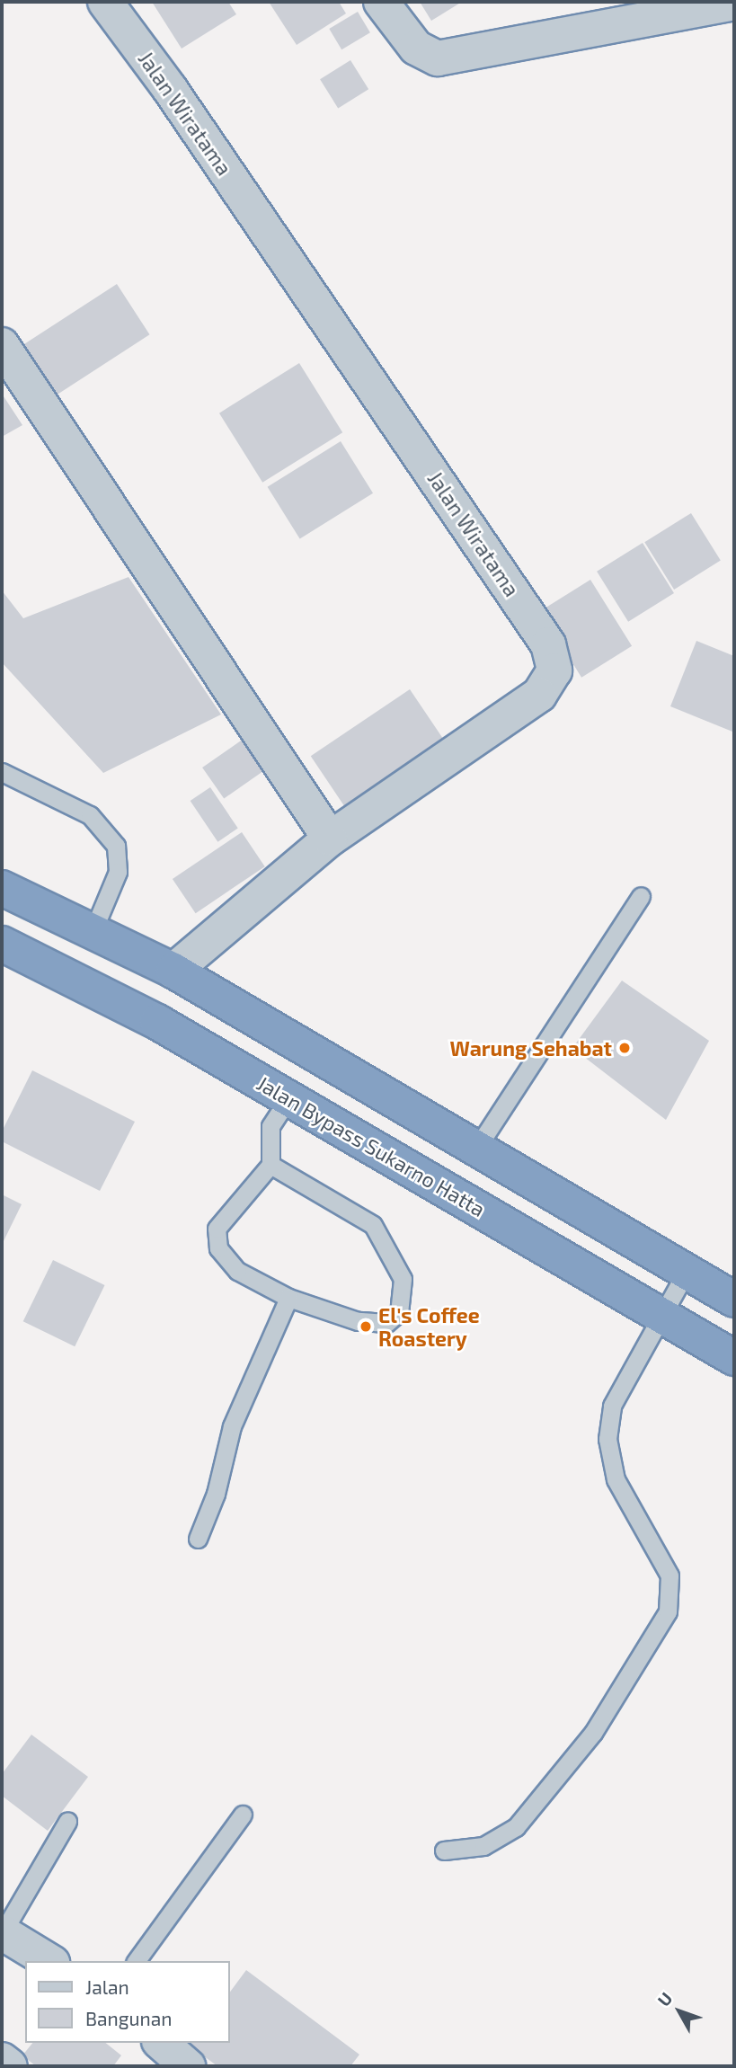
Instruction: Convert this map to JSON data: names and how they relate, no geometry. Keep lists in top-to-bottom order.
{
  "streets": {
    "highway": ["Jalan Bypass Sukarno Hatta"],
    "street": ["Jalan Wiratama"]
  },
  "places": ["Warung Sehabat", "El's Coffee Roastery"],
  "legend": ["Jalan", "Bangunan"],
  "north": "top left"
}
